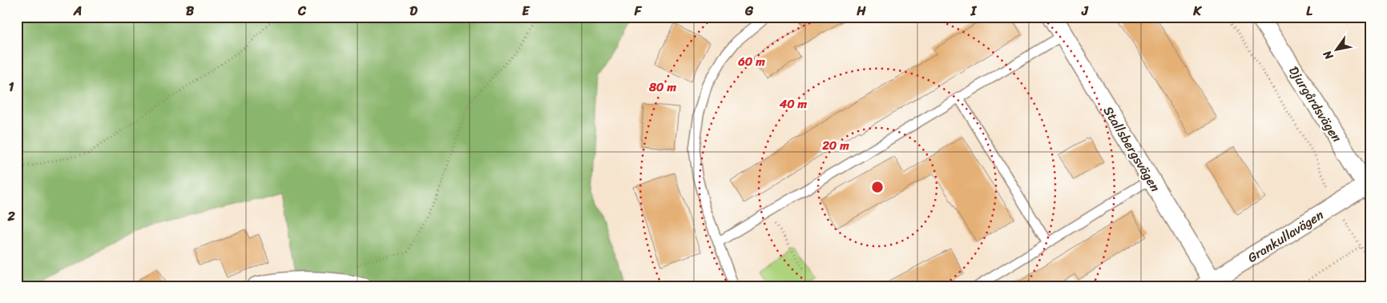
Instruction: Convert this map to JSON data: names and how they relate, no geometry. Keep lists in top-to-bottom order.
{
  "streets": {
    "street": ["Djurgårdsvägen", "Stallsbergsvägen", "Grankullavägen"]
  },
  "crossings": [
    ["Djurgårdsvägen", "Grankullavägen"],
    ["Stallsbergsvägen", "Grankullavägen"]
  ],
  "north": "bottom left",
  "grid": {
    "columns": [
      "A",
      "B",
      "C",
      "D",
      "E",
      "F",
      "G",
      "H",
      "I",
      "J",
      "K",
      "L"
    ],
    "rows": ["1", "2"]
  },
  "rings": [
    "60 m",
    "80 m",
    "40 m",
    "20 m"
  ]
}
